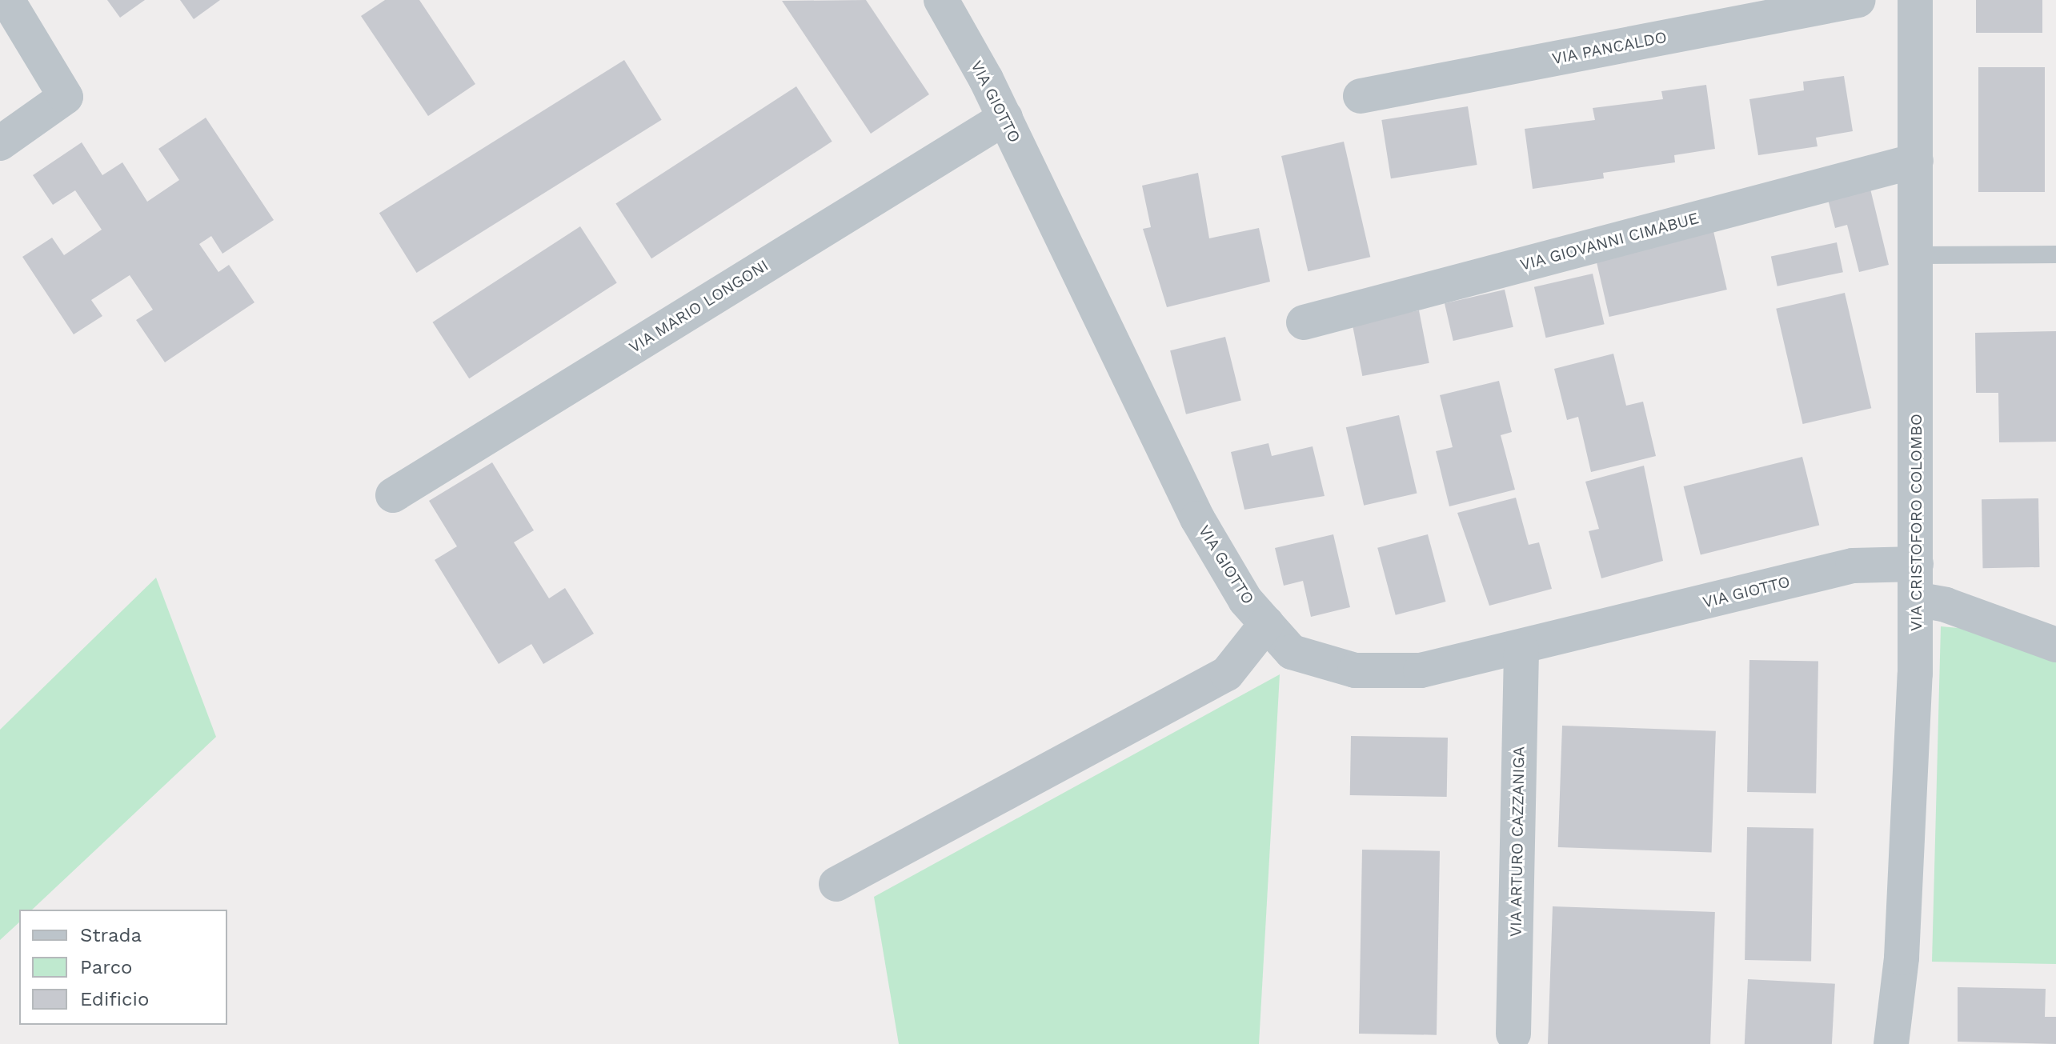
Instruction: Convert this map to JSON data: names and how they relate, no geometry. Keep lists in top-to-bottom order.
{
  "streets": {
    "street": [
      "VIA PANCALDO",
      "VIA GIOTTO",
      "VIA GIOVANNI CIMABUE",
      "VIA MARIO LONGONI",
      "VIA CRISTOFORO COLOMBO",
      "VIA ARTURO CAZZANIGA"
    ]
  },
  "crossings": [
    ["VIA GIOTTO", "VIA MARIO LONGONI"],
    ["VIA GIOTTO", "VIA CRISTOFORO COLOMBO"],
    ["VIA GIOTTO", "VIA ARTURO CAZZANIGA"],
    ["VIA GIOVANNI CIMABUE", "VIA CRISTOFORO COLOMBO"]
  ],
  "legend": ["Strada", "Parco", "Edificio"]
}
